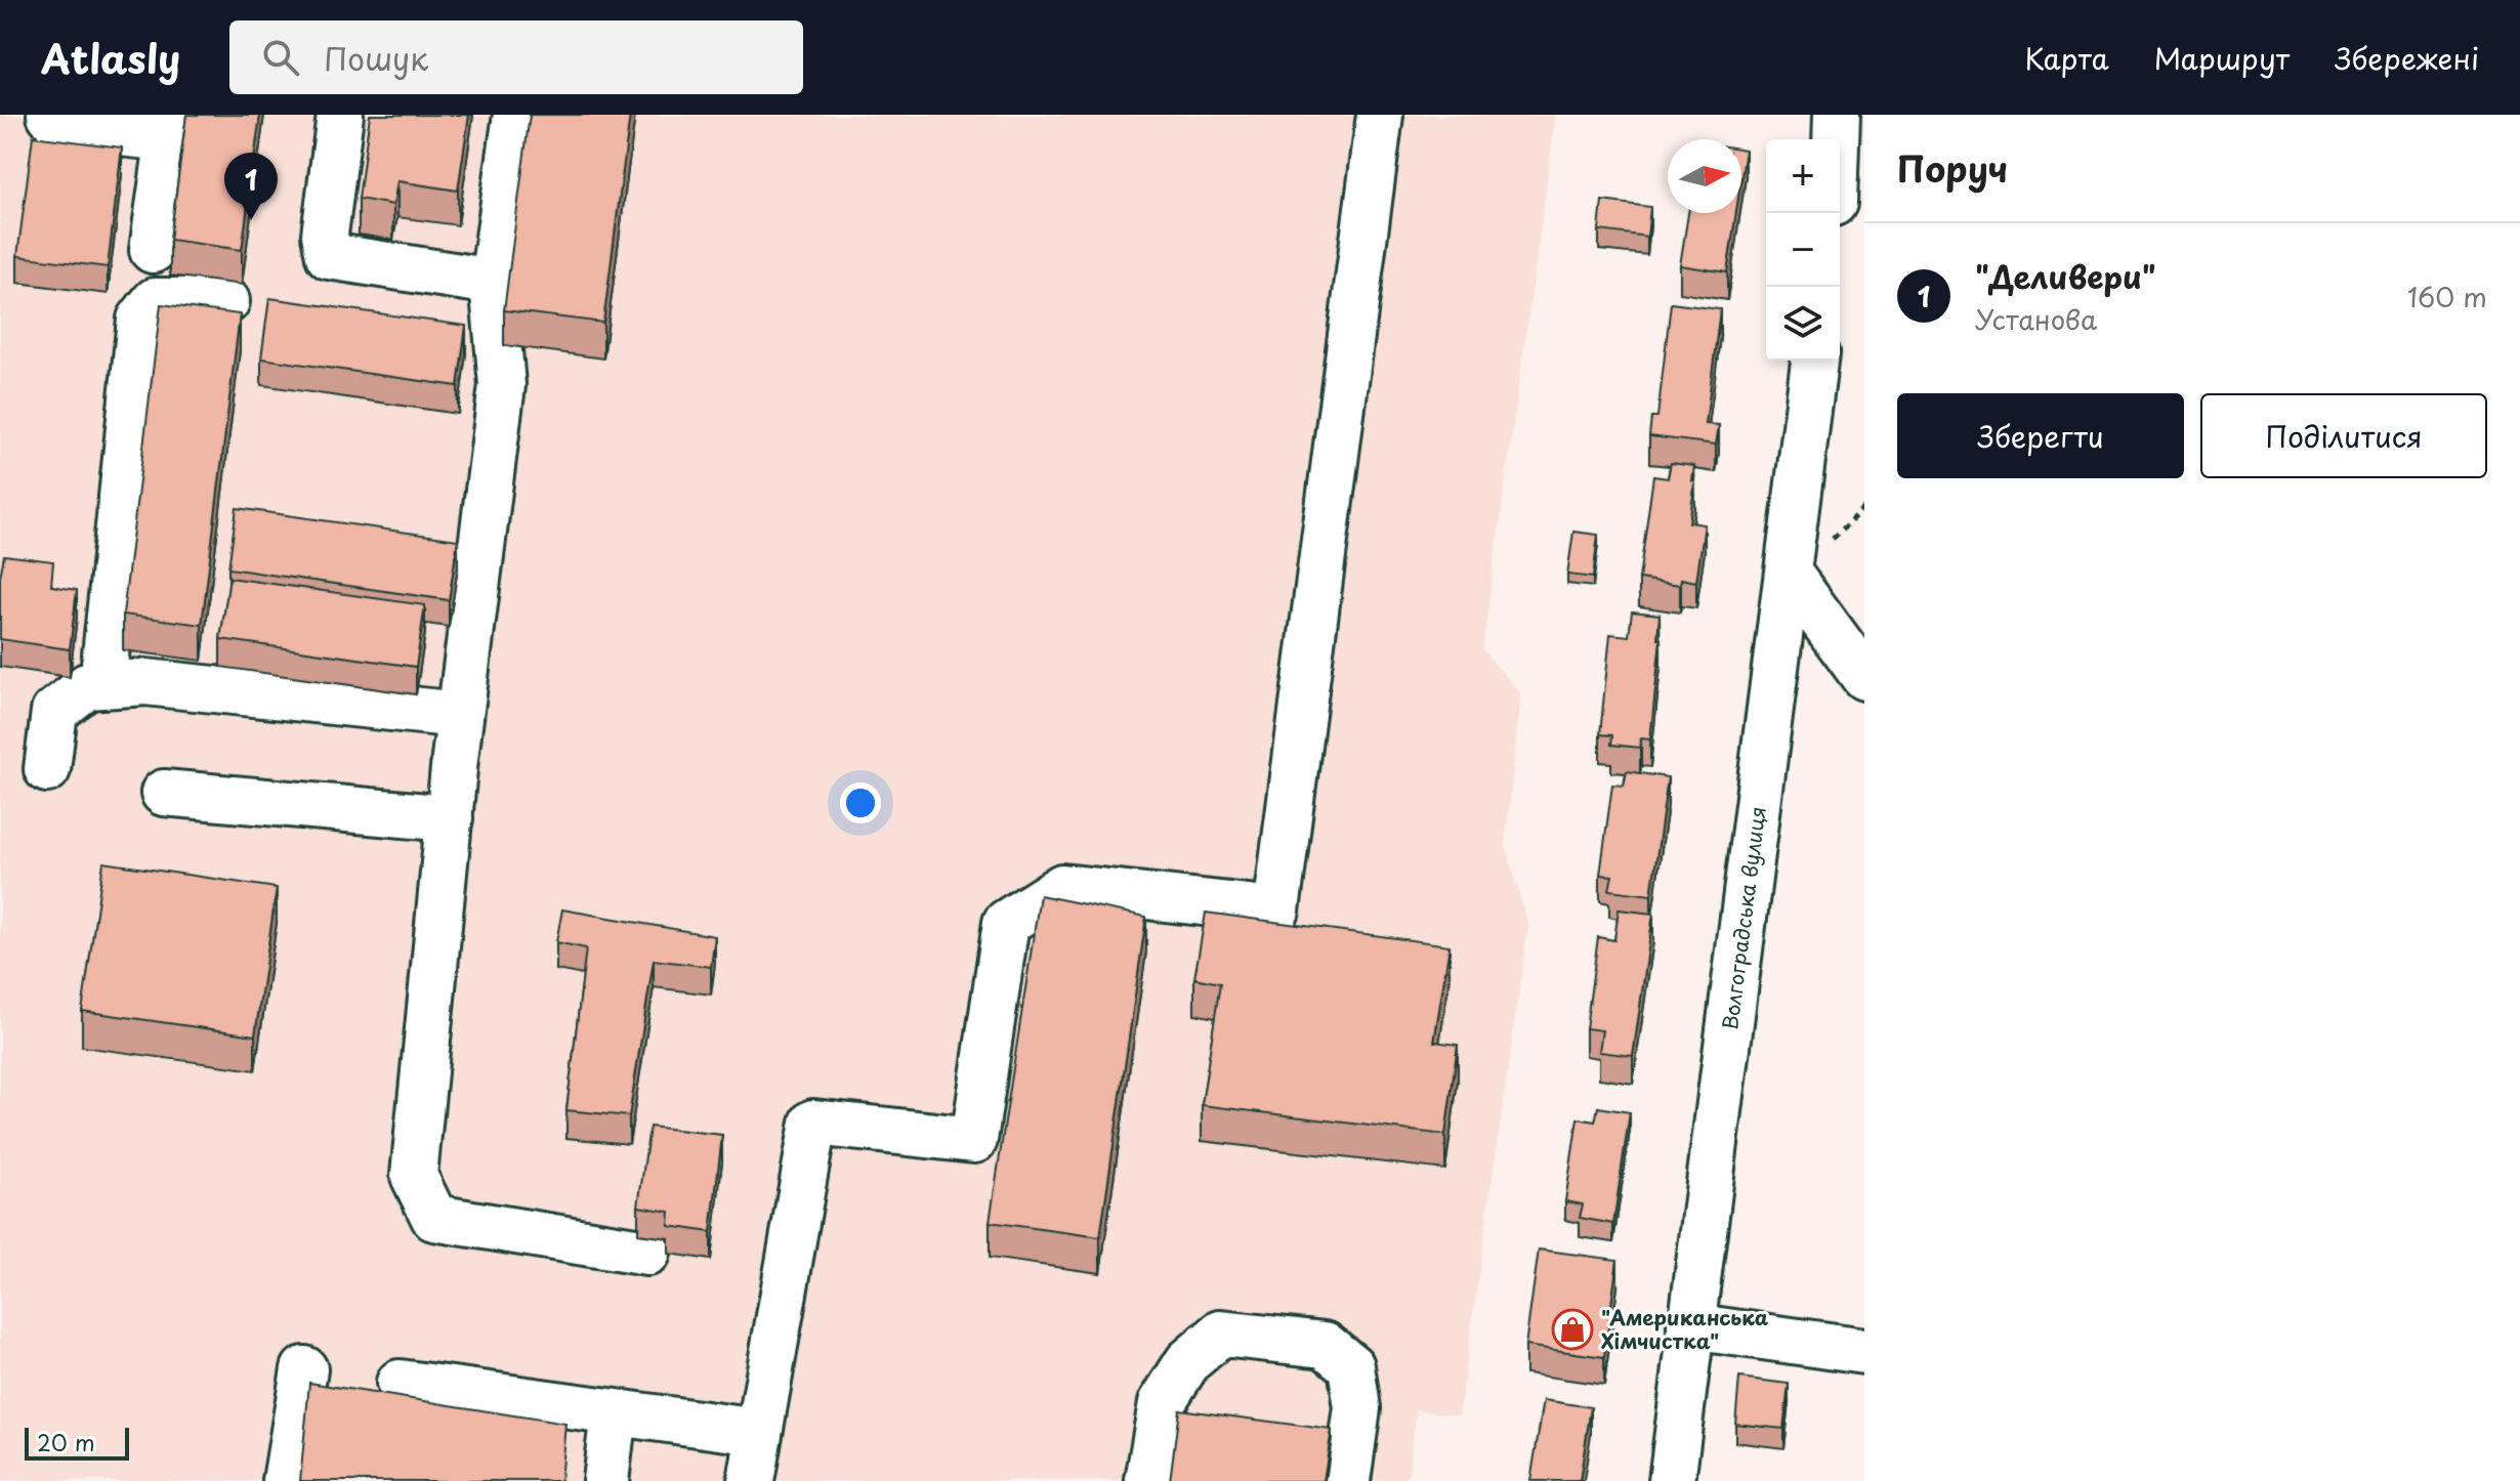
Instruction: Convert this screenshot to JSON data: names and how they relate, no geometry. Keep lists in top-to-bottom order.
{
  "streets": {
    "street": ["Волгоградська вулиця"]
  },
  "places": {
    "shop": ["\"Американська Хімчистка\""]
  },
  "scale_bar": "20 m",
  "north": "right",
  "page": {
    "header": "Atlasly",
    "search": "Пошук",
    "nav": ["Карта", "Маршрут", "Збережені"],
    "heading": "Поруч",
    "map_buttons": ["+", "−"],
    "pins": "1",
    "list": [
      {
        "mark": "1",
        "name": "\"Деливери\"",
        "note": "Установа",
        "value": "160 m"
      }
    ],
    "buttons": ["Зберегти", "Поділитися"],
    "scale": "20 m"
  }
}
